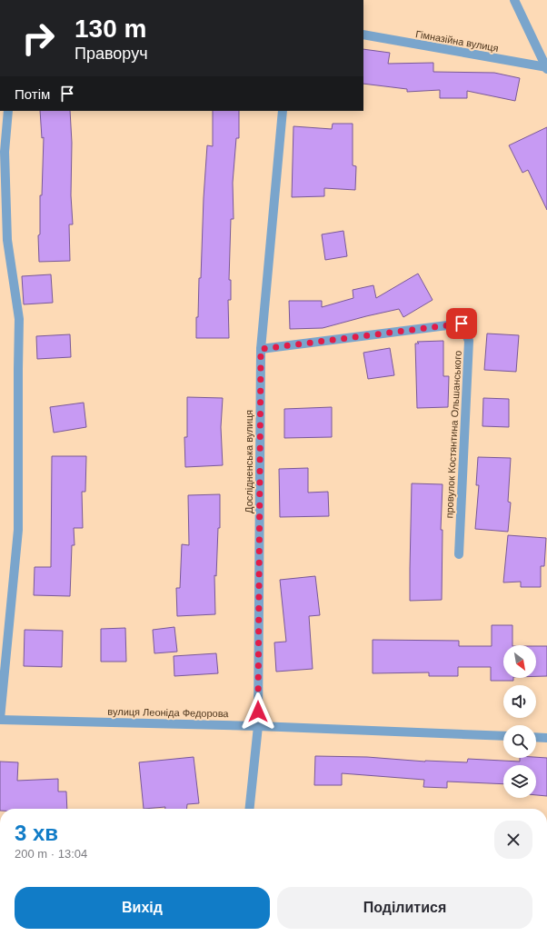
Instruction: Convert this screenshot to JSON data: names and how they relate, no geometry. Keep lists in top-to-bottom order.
{
  "streets": {
    "street": [
      "Гімназійна вулиця",
      "провулок Костянтина Ольшанського",
      "Дослідненська вулиця",
      "вулиця Леоніда Федорова"
    ]
  },
  "crossings": [
    ["провулок Костянтина Ольшанського", "Дослідненська вулиця"],
    ["Дослідненська вулиця", "вулиця Леоніда Федорова"]
  ],
  "north": "bottom right",
  "page": {
    "turn": ["130 m", "Праворуч"],
    "then": "Потім",
    "heading": ["3 хв", "200 m · 13:04"],
    "buttons": ["Вихід", "Поділитися"]
  }
}
